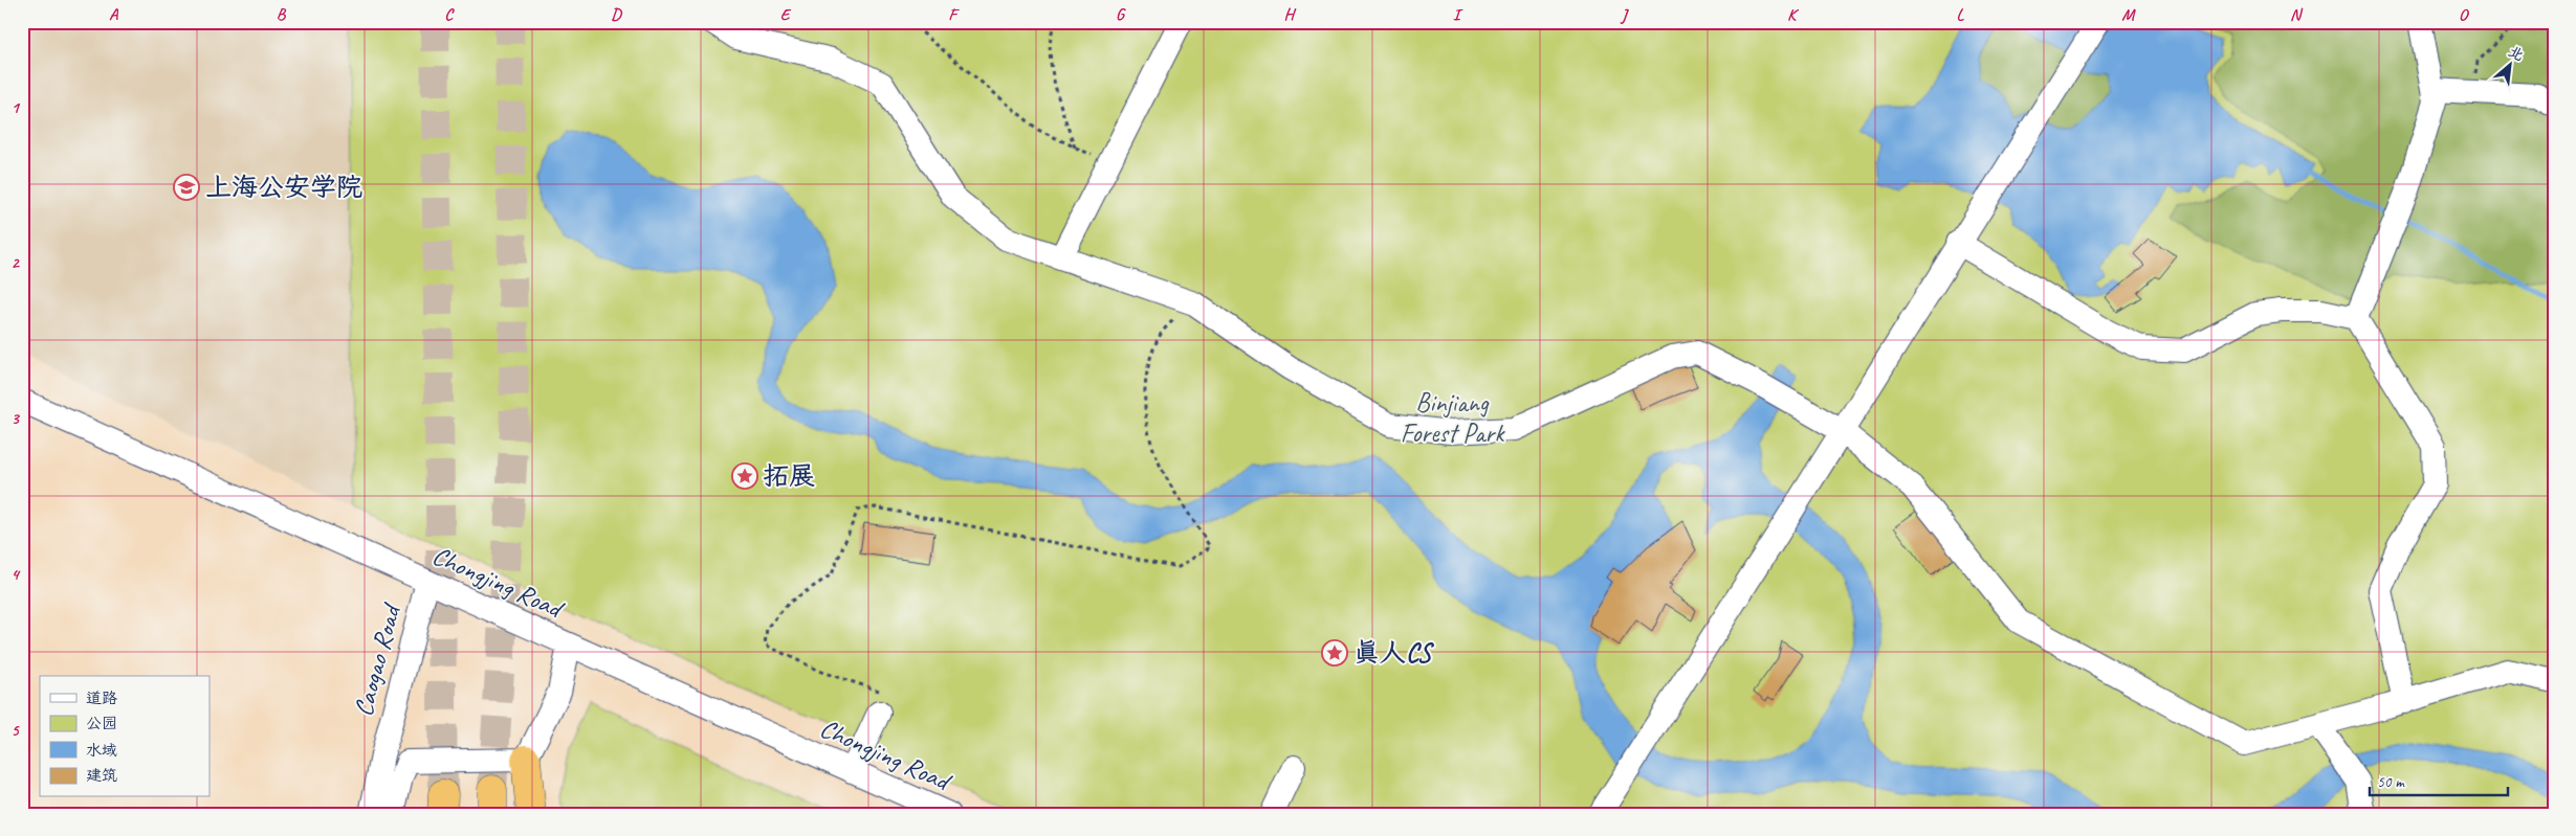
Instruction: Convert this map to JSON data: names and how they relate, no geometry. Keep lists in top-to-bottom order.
{
  "streets": {
    "street": ["Chongjing Road", "Caogao Road"]
  },
  "crossings": [
    ["Chongjing Road", "Caogao Road"]
  ],
  "parks": ["Binjiang Forest Park"],
  "places": {
    "school or university": ["上海公安学院"],
    "place": ["拓展", "真人CS"]
  },
  "legend": [
    "道路",
    "公园",
    "水域",
    "建筑"
  ],
  "scale_bar": "50 m",
  "north": "top right",
  "grid": {
    "columns": [
      "A",
      "B",
      "C",
      "D",
      "E",
      "F",
      "G",
      "H",
      "I",
      "J",
      "K",
      "L",
      "M",
      "N",
      "O"
    ],
    "rows": [
      "1",
      "2",
      "3",
      "4",
      "5"
    ]
  }
}
